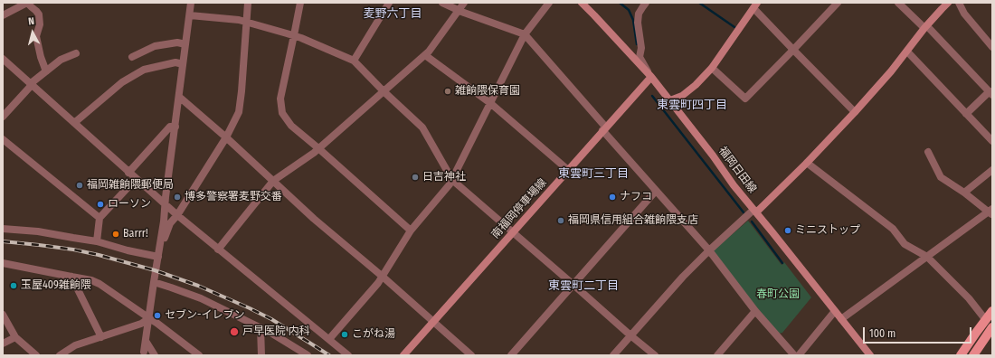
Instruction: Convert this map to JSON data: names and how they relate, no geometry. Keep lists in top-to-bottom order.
{
  "streets": {
    "main road": ["福岡日田線", "南福岡停車場線"]
  },
  "crossings": [
    ["福岡日田線", "南福岡停車場線"]
  ],
  "districts": [
    "麦野六丁目",
    "東雲町四丁目",
    "東雲町三丁目",
    "東雲町二丁目"
  ],
  "parks": ["春町公園"],
  "places": [
    "雑餉隈保育園",
    "日吉神社",
    "福岡雑餉隈郵便局",
    "博多警察署麦野交番",
    "ナフコ",
    "ローソン",
    "福岡県信用組合雑餉隈支店",
    "ミニストップ",
    "Barrr!",
    "玉屋409雑餉隈",
    "セブン-イレブン",
    "戸早医院 内科",
    "こがね湯"
  ],
  "scale_bar": "100 m",
  "north": "top"
}
